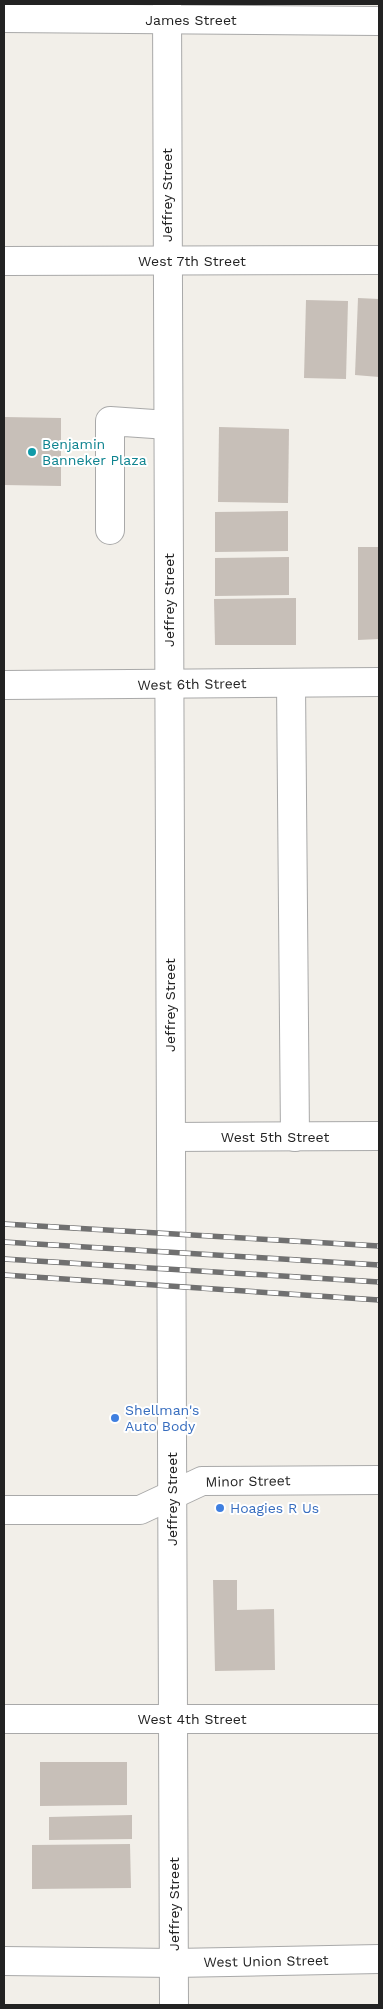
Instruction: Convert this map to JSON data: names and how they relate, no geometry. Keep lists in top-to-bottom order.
{
  "streets": {
    "street": [
      "James Street",
      "Jeffrey Street",
      "West 7th Street",
      "West 6th Street",
      "West 5th Street",
      "Minor Street",
      "West 4th Street",
      "West Union Street"
    ]
  },
  "crossings": [
    ["James Street", "Jeffrey Street"],
    ["Jeffrey Street", "West 7th Street"],
    ["Jeffrey Street", "West 6th Street"],
    ["Jeffrey Street", "West 5th Street"],
    ["Jeffrey Street", "Minor Street"],
    ["Jeffrey Street", "West 4th Street"],
    ["Jeffrey Street", "West Union Street"]
  ],
  "places": ["Benjamin Banneker Plaza", "Shellman's Auto Body", "Hoagies R Us"]
}
